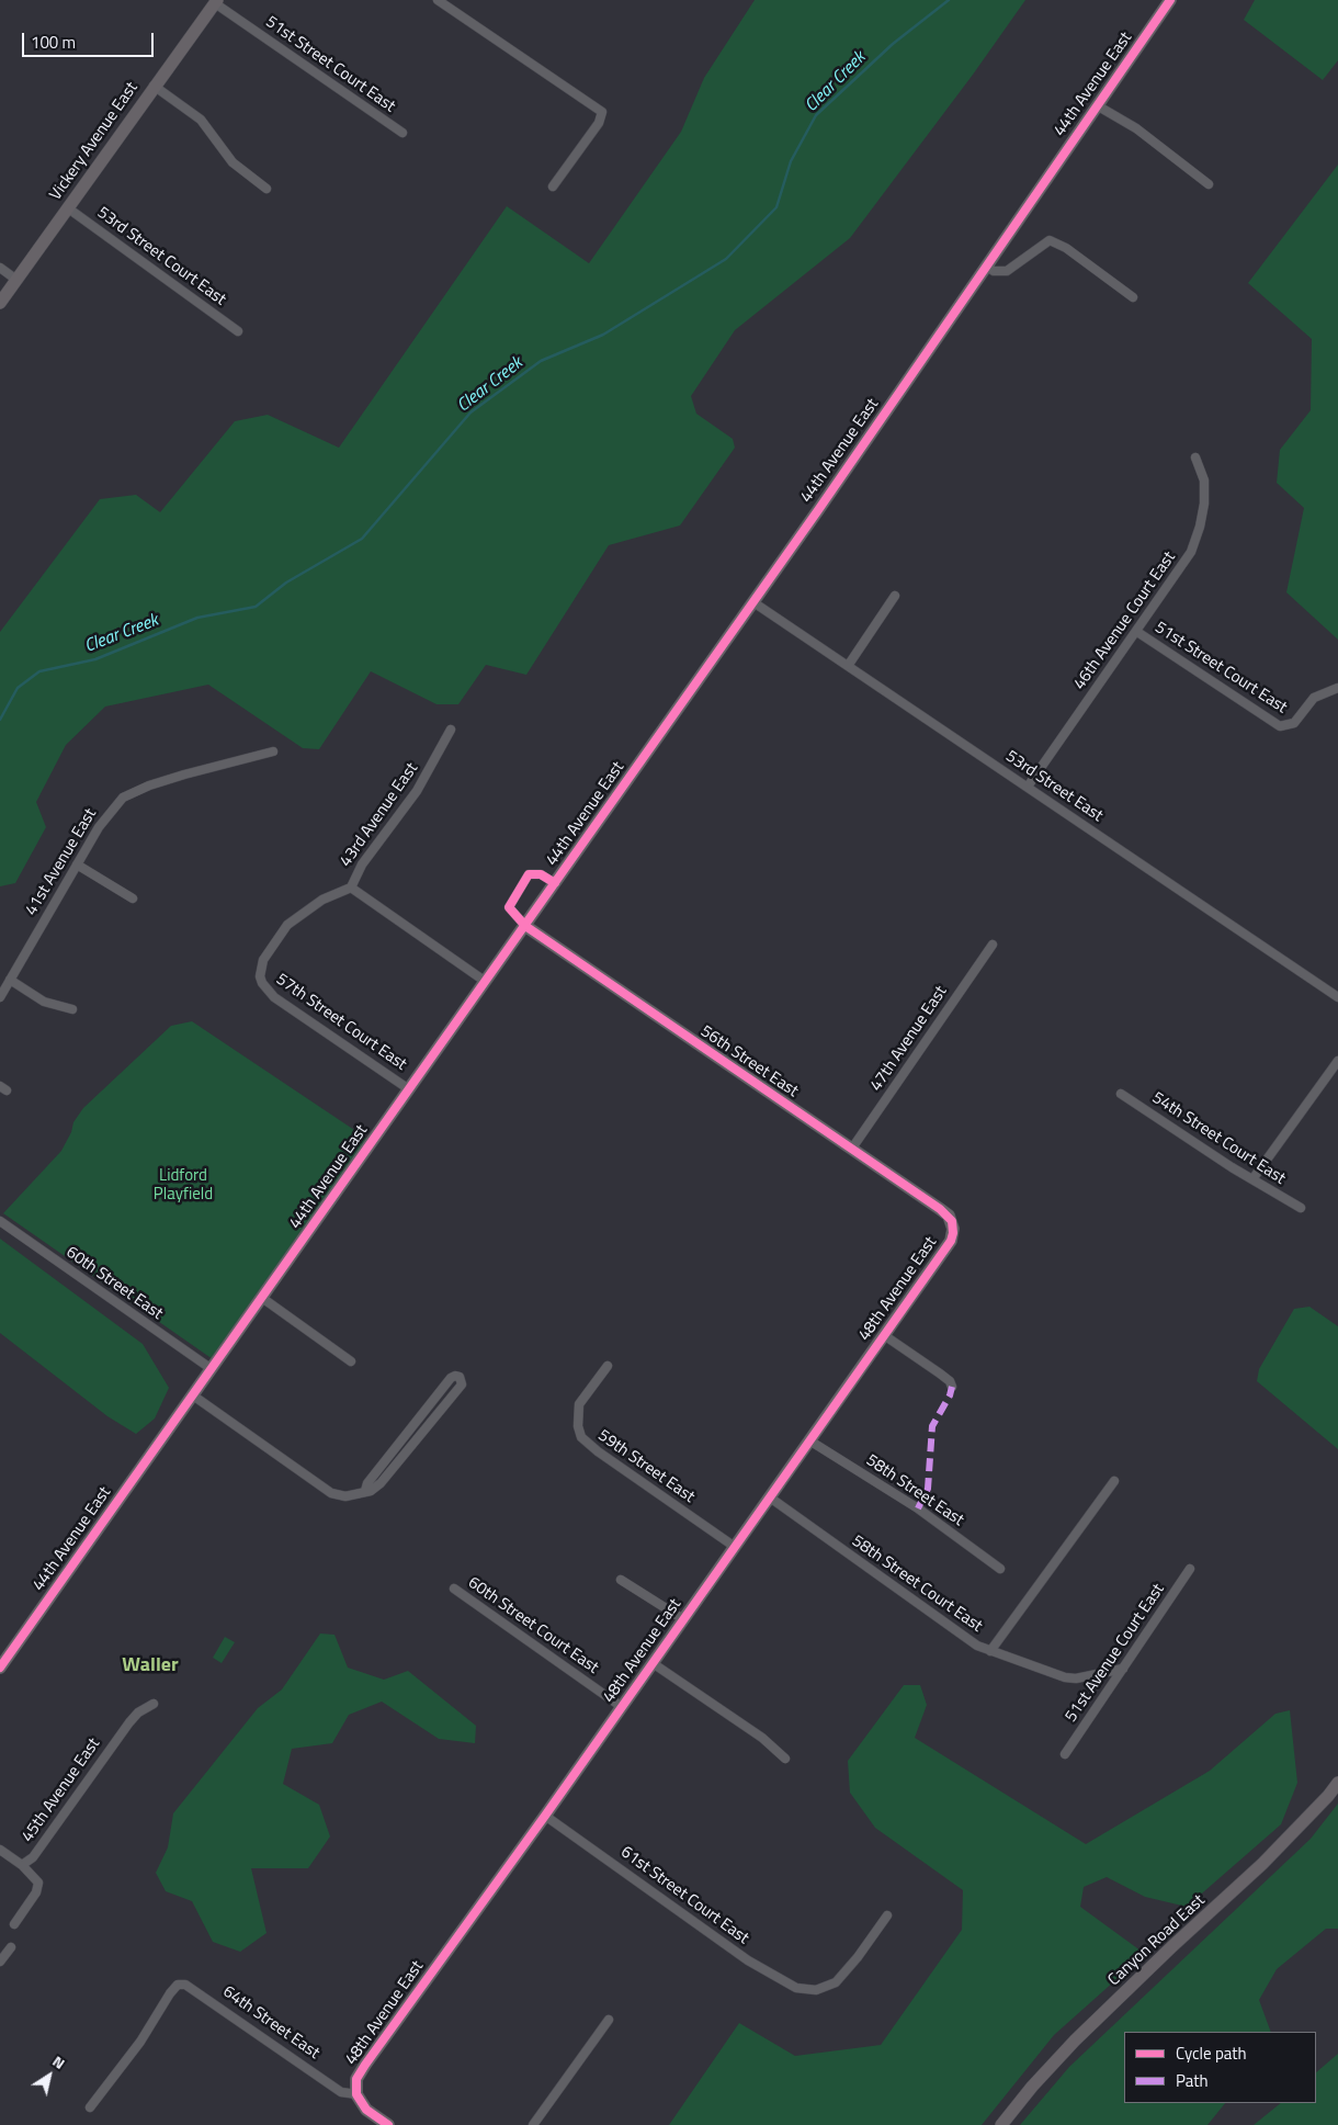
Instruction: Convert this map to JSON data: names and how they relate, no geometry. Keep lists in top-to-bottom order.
{
  "streets": {
    "street": [
      "51st Street Court East",
      "44th Avenue East",
      "Vickery Avenue East",
      "53rd Street Court East",
      "46th Avenue Court East",
      "53rd Street East",
      "43rd Avenue East",
      "41st Avenue East",
      "57th Street Court East",
      "47th Avenue East",
      "56th Street East",
      "54th Street Court East",
      "60th Street East",
      "48th Avenue East",
      "59th Street East",
      "58th Street East",
      "58th Street Court East",
      "60th Street Court East",
      "51st Avenue Court East",
      "45th Avenue East",
      "61st Street Court East",
      "Canyon Road East",
      "64th Street East"
    ]
  },
  "crossings": [
    ["51st Street Court East", "Vickery Avenue East"],
    ["51st Street Court East", "46th Avenue Court East"],
    ["44th Avenue East", "53rd Street East"],
    ["44th Avenue East", "57th Street Court East"],
    ["44th Avenue East", "56th Street East"],
    ["44th Avenue East", "60th Street East"],
    ["Vickery Avenue East", "53rd Street Court East"],
    ["46th Avenue Court East", "53rd Street East"],
    ["43rd Avenue East", "57th Street Court East"],
    ["47th Avenue East", "56th Street East"],
    ["56th Street East", "48th Avenue East"],
    ["48th Avenue East", "59th Street East"],
    ["48th Avenue East", "58th Street East"],
    ["48th Avenue East", "58th Street Court East"],
    ["48th Avenue East", "60th Street Court East"],
    ["48th Avenue East", "61st Street Court East"],
    ["48th Avenue East", "64th Street East"],
    ["58th Street Court East", "51st Avenue Court East"]
  ],
  "districts": ["Waller"],
  "water": ["Clear Creek"],
  "parks": ["Lidford Playfield"],
  "legend": ["Cycle path", "Path"],
  "scale_bar": "100 m",
  "north": "top right"
}
